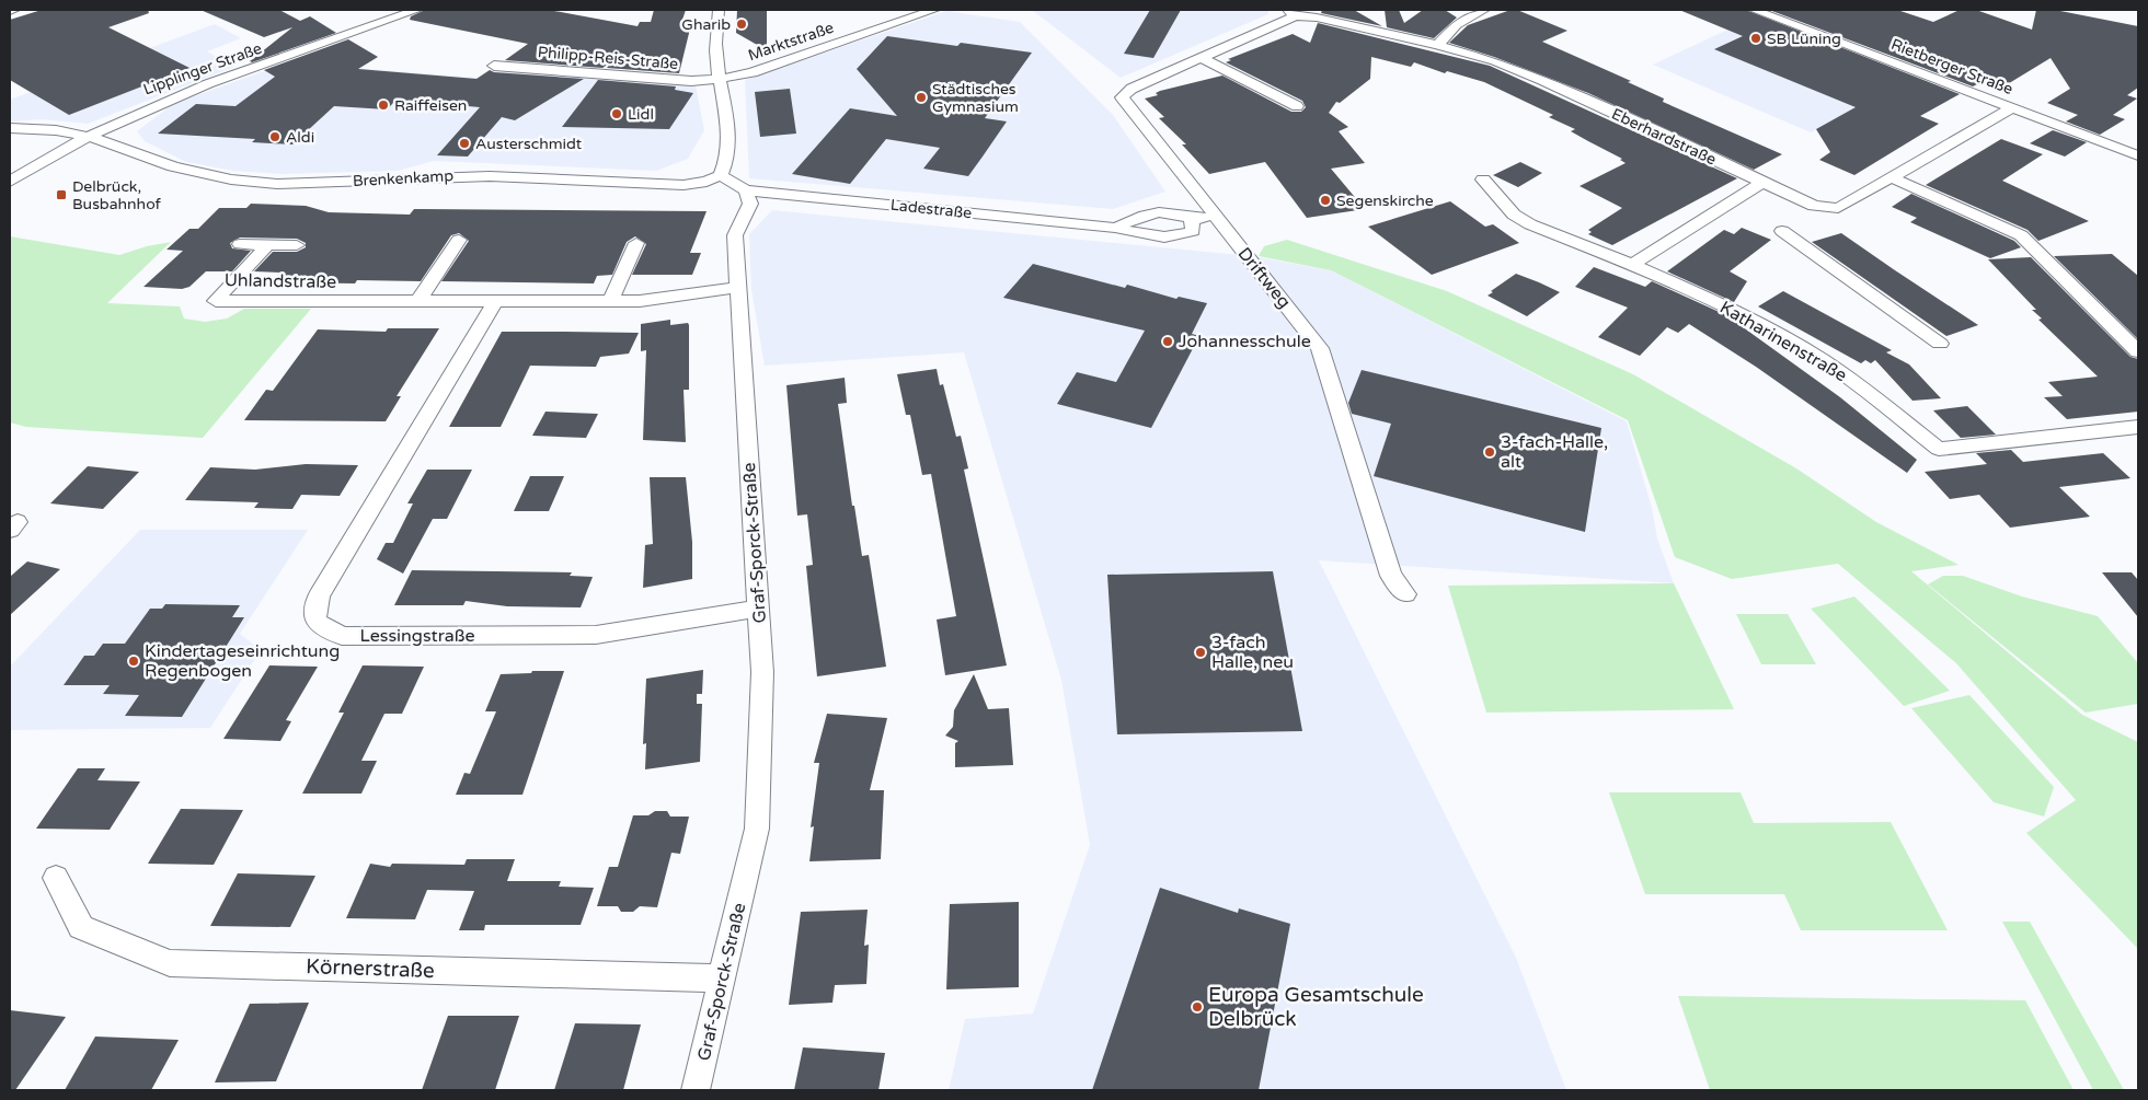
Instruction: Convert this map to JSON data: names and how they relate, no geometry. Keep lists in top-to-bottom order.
{
  "streets": {
    "street": [
      "Marktstraße",
      "Philipp-Reis-Straße",
      "Rietberger Straße",
      "Lipplinger Straße",
      "Eberhardstraße",
      "Brenkenkamp",
      "Ladestraße",
      "Driftweg",
      "Uhlandstraße",
      "Katharinenstraße",
      "Graf-Sporck-Straße",
      "Lessingstraße",
      "Körnerstraße"
    ]
  },
  "crossings": [
    ["Marktstraße", "Philipp-Reis-Straße"],
    ["Rietberger Straße", "Eberhardstraße"],
    ["Lipplinger Straße", "Brenkenkamp"],
    ["Eberhardstraße", "Driftweg"],
    ["Ladestraße", "Graf-Sporck-Straße"],
    ["Uhlandstraße", "Graf-Sporck-Straße"],
    ["Uhlandstraße", "Lessingstraße"],
    ["Graf-Sporck-Straße", "Lessingstraße"],
    ["Graf-Sporck-Straße", "Körnerstraße"]
  ],
  "places": {
    "other": [
      "Gharib",
      "SB Lüning",
      "Städtisches Gymnasium",
      "Raiffeisen",
      "Lidl",
      "Aldi",
      "Austerschmidt",
      "Segenskirche",
      "Johannesschule",
      "3-fach-Halle, alt",
      "3-fach Halle, neu",
      "Kindertageseinrichtung Regenbogen",
      "Europa Gesamtschule Delbrück"
    ],
    "transit": ["Delbrück, Busbahnhof"]
  }
}
